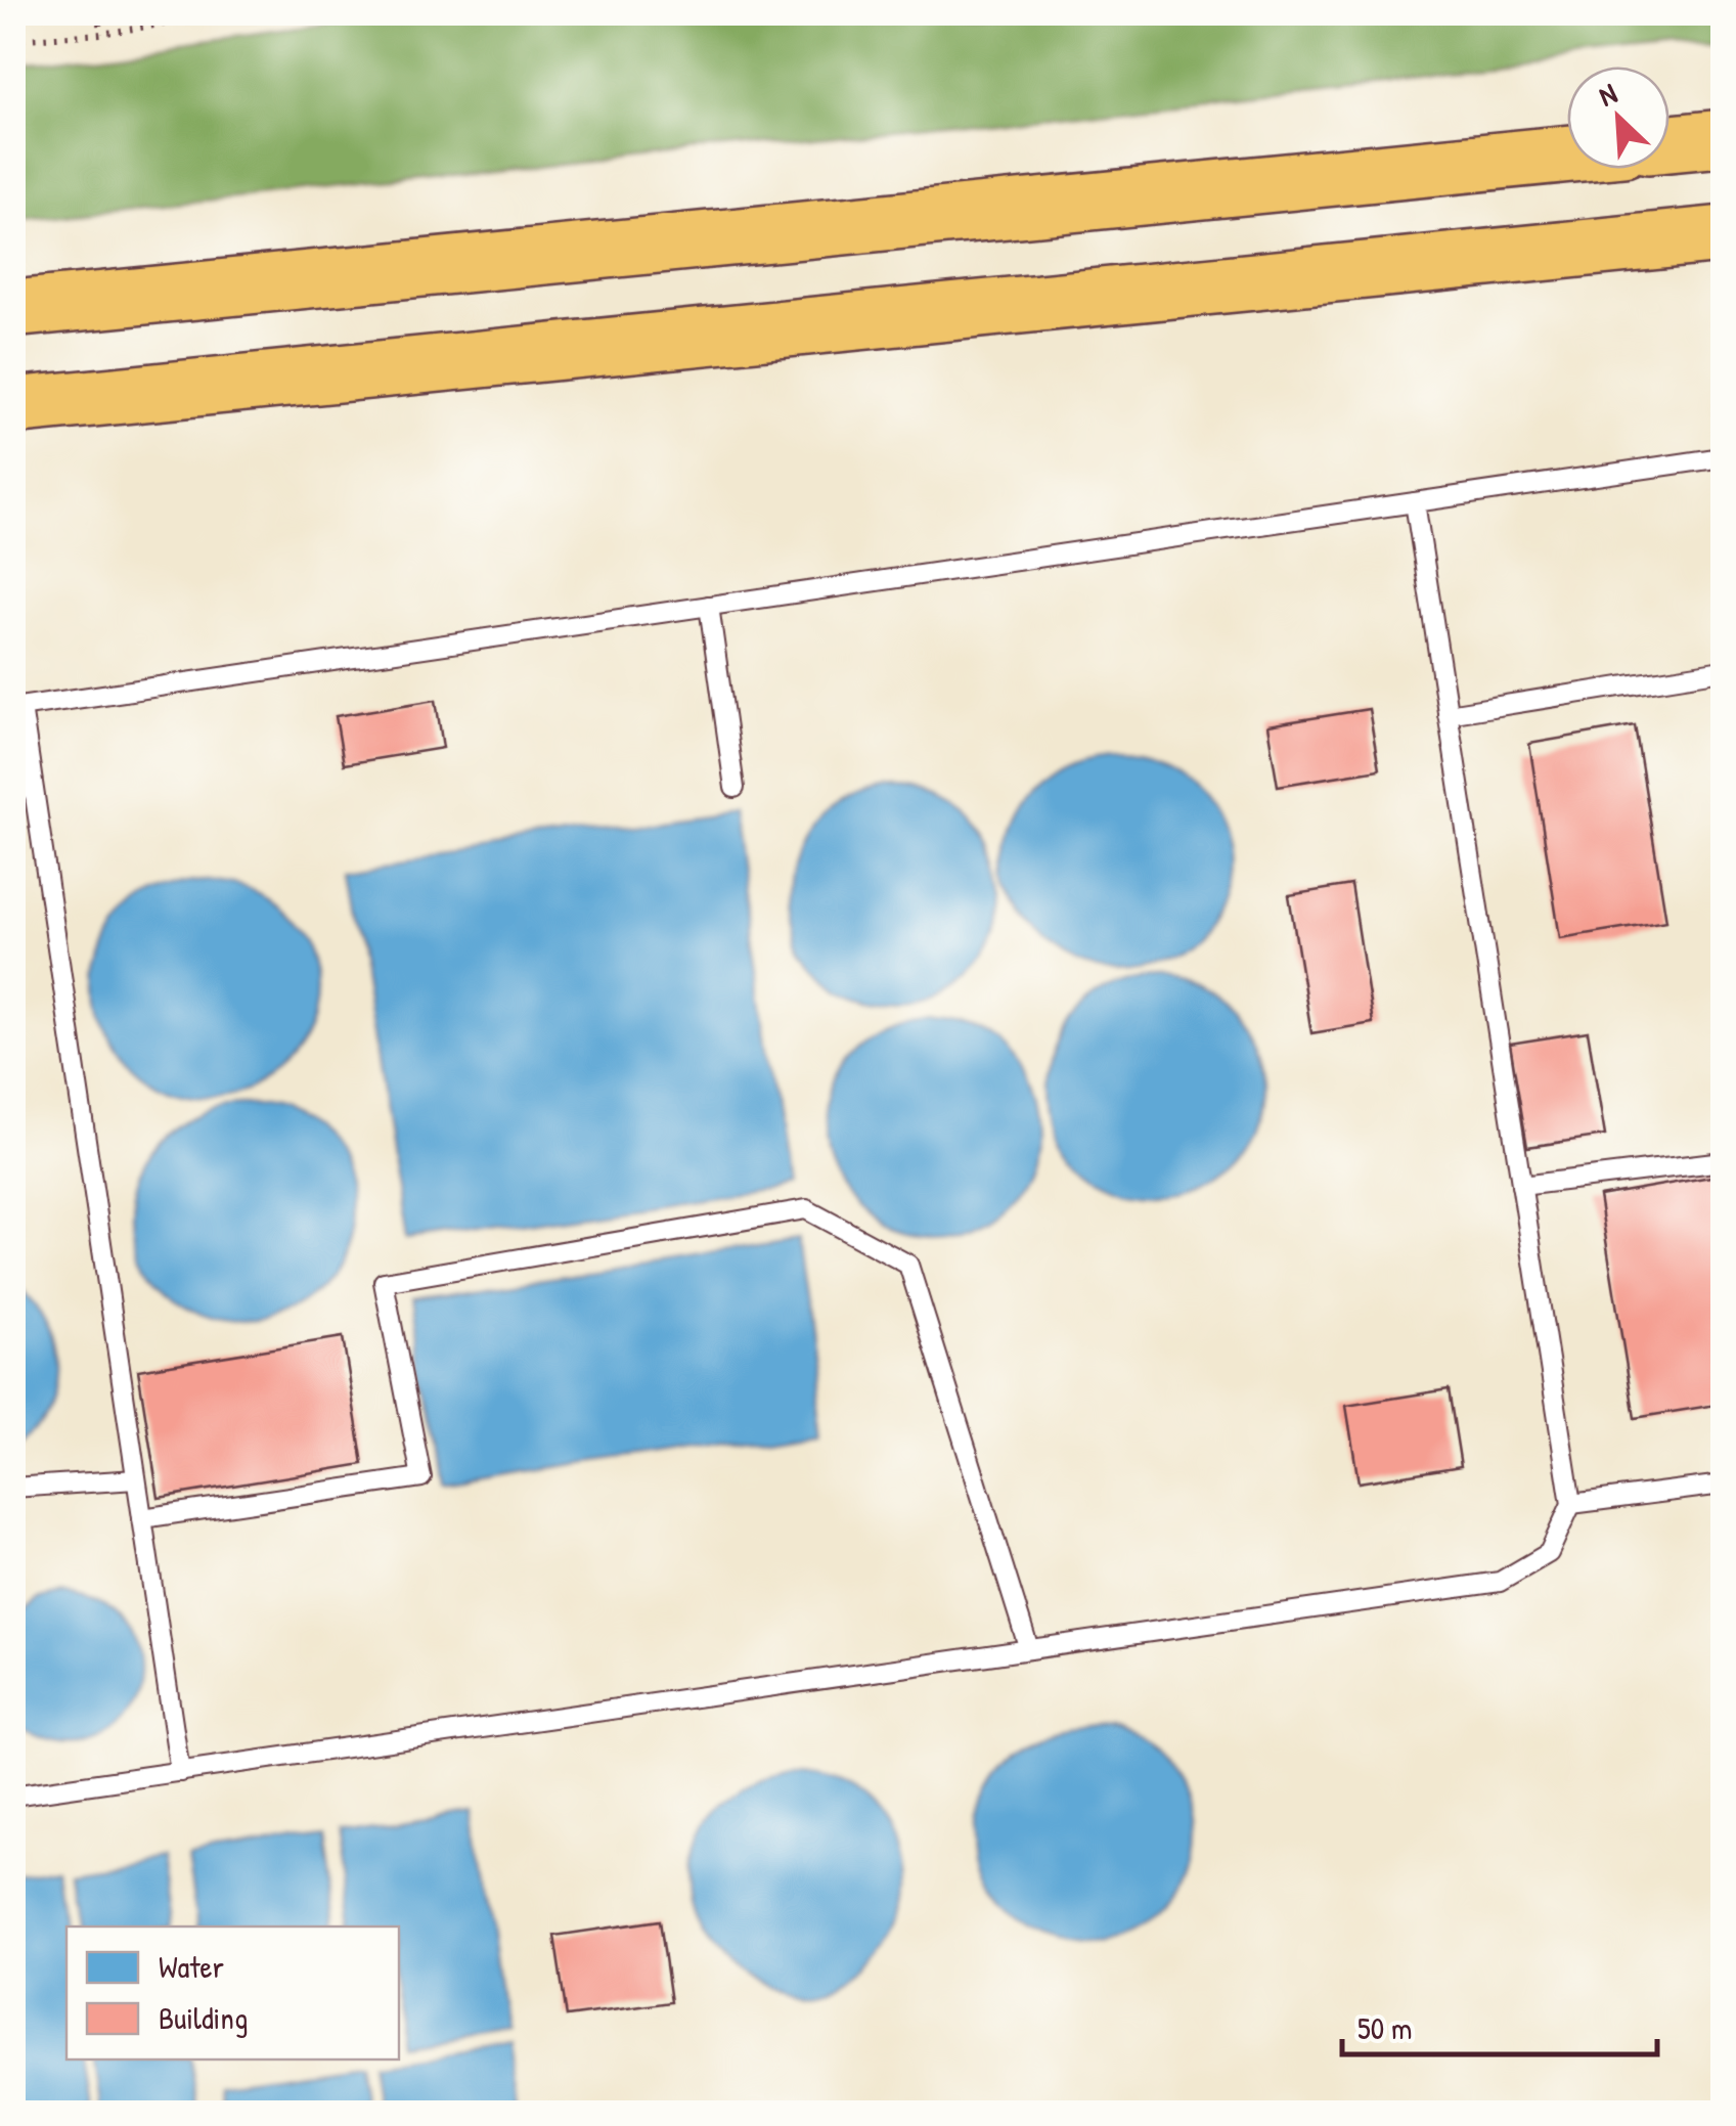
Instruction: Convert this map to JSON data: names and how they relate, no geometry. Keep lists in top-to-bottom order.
{
  "legend": ["Water", "Building"],
  "scale_bar": "50 m",
  "north": "top left"
}
